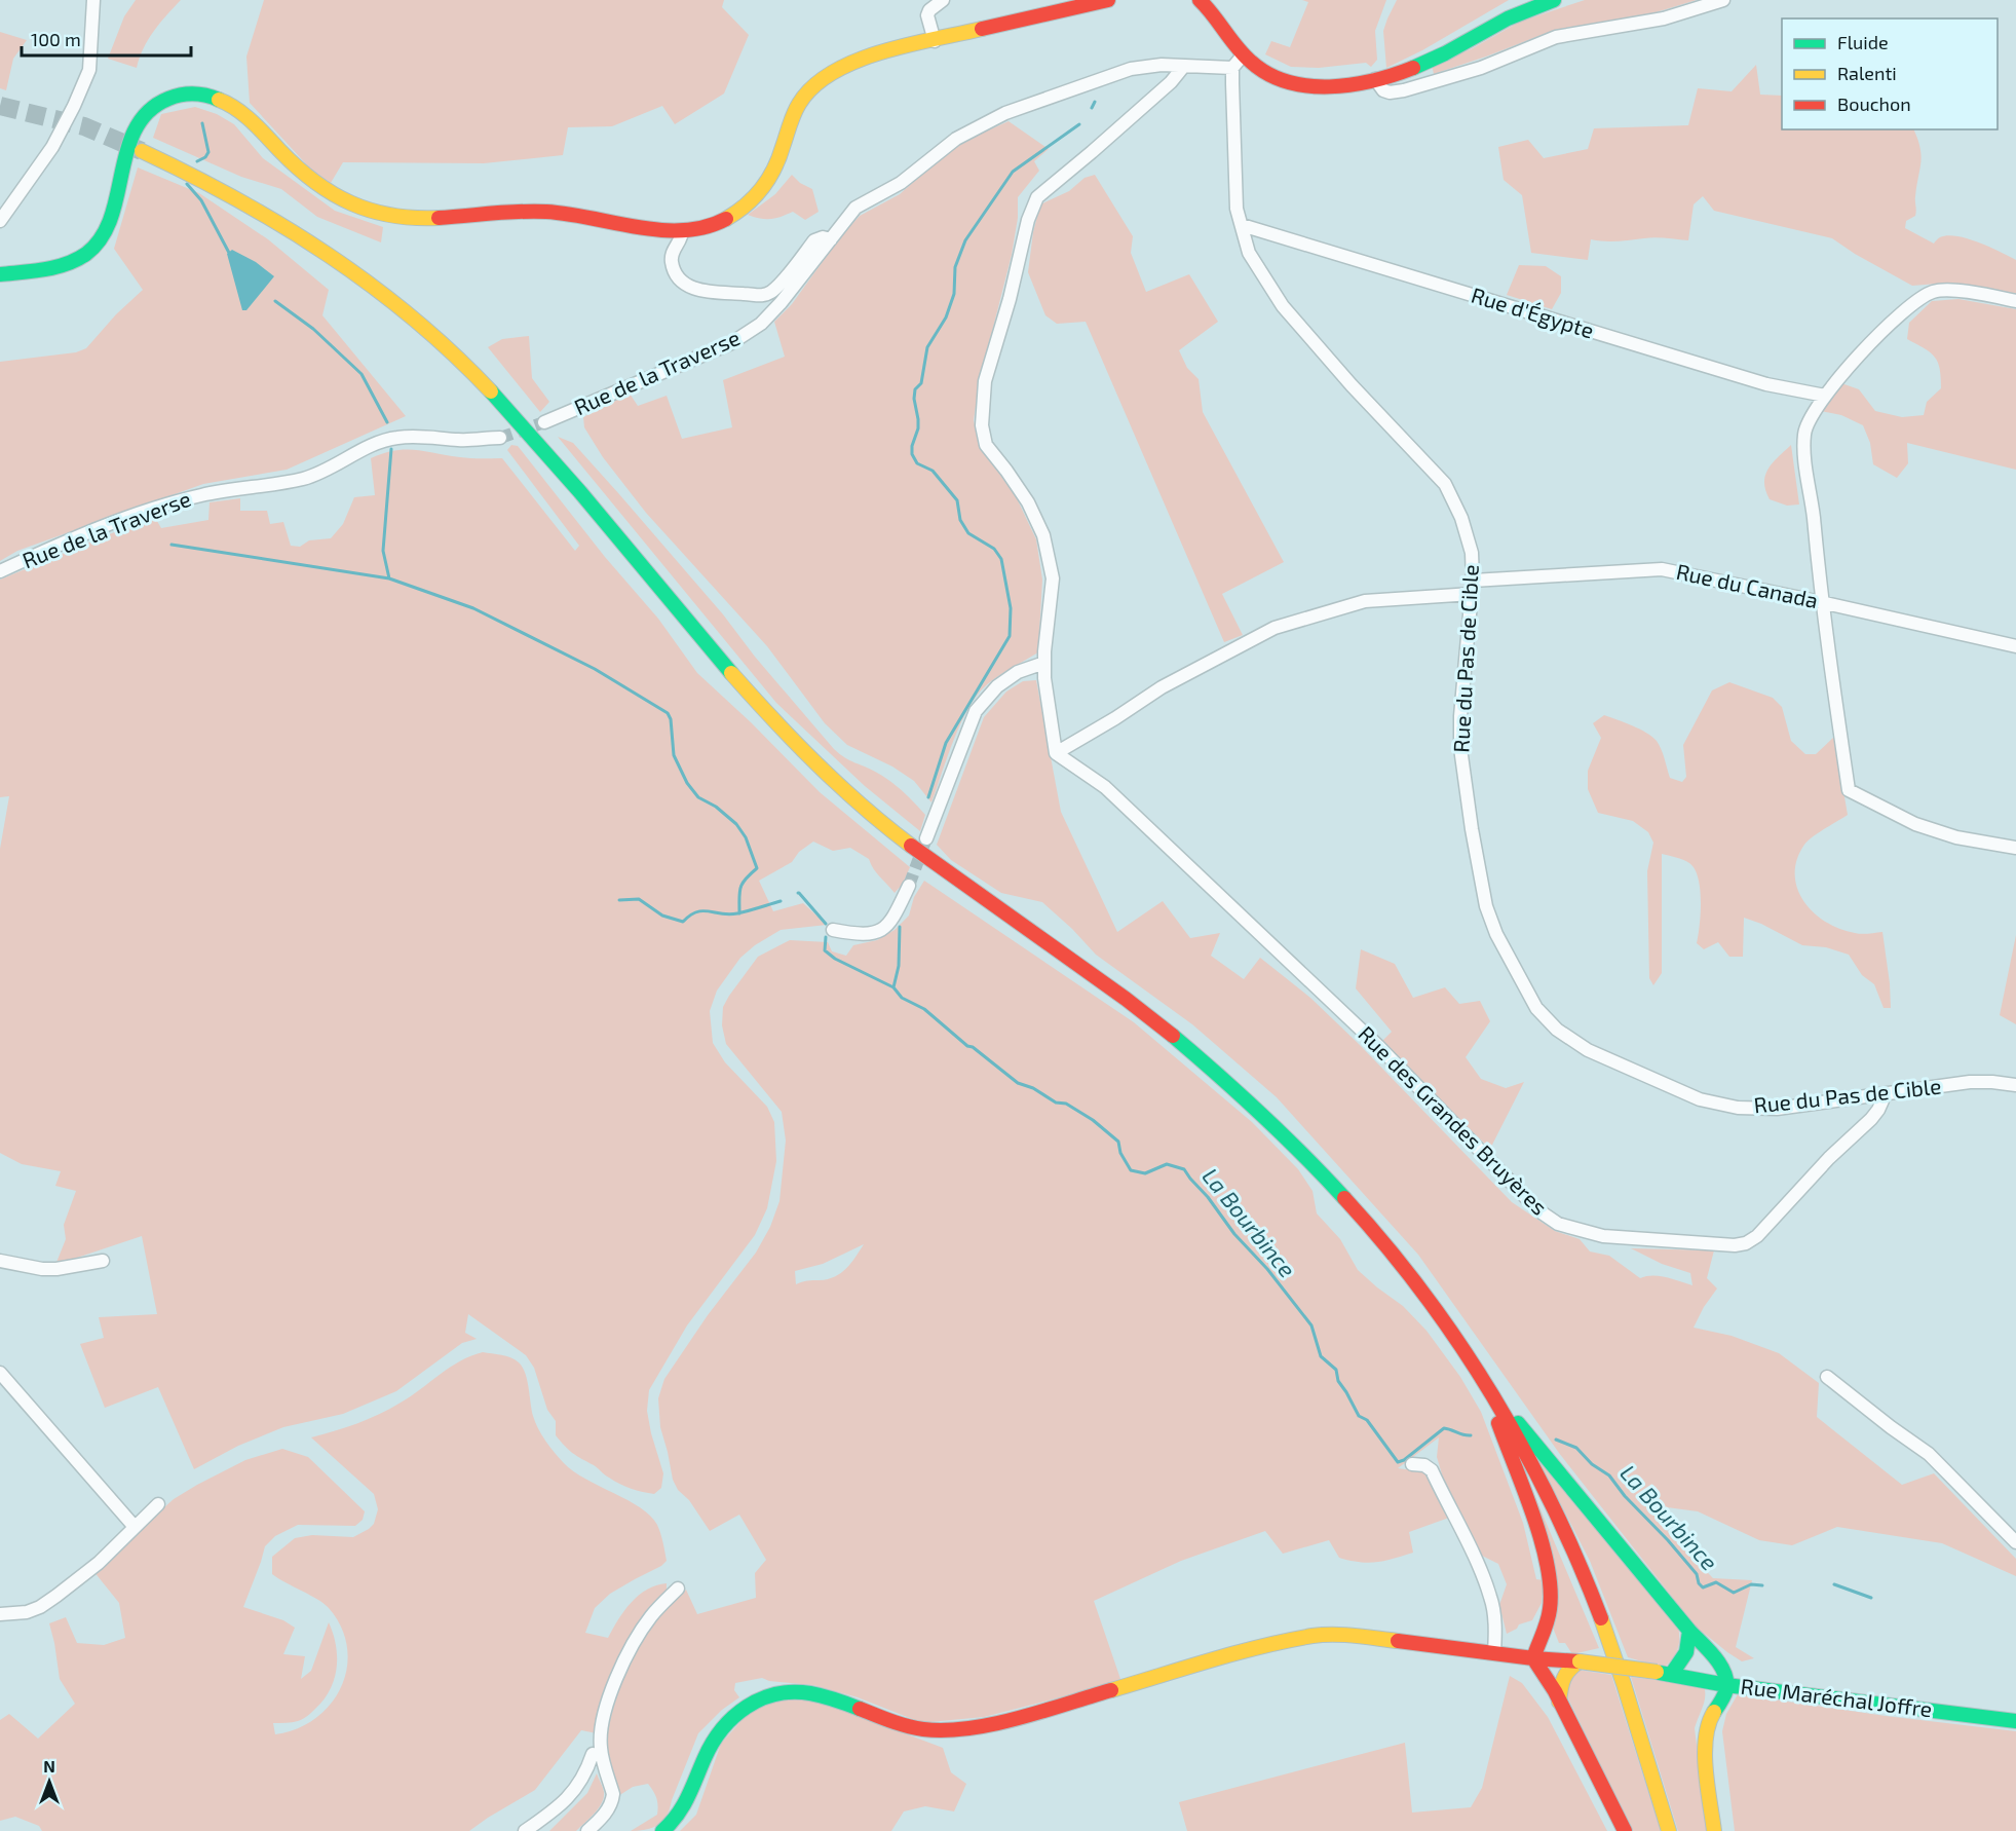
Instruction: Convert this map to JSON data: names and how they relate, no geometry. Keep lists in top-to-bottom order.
{
  "streets": {
    "main road": ["Rue Maréchal Joffre"],
    "street": [
      "Rue d'Égypte",
      "Rue de la Traverse",
      "Rue du Canada",
      "Rue du Pas de Cible",
      "Rue des Grandes Bruyères"
    ]
  },
  "crossings": [
    ["Rue d'Égypte", "Rue du Pas de Cible"],
    ["Rue de la Traverse", "Rue du Pas de Cible"],
    ["Rue du Canada", "Rue du Pas de Cible"],
    ["Rue du Pas de Cible", "Rue des Grandes Bruyères"]
  ],
  "water": ["La Bourbince"],
  "legend": ["Fluide", "Ralenti", "Bouchon"],
  "scale_bar": "100 m",
  "north": "top"
}
